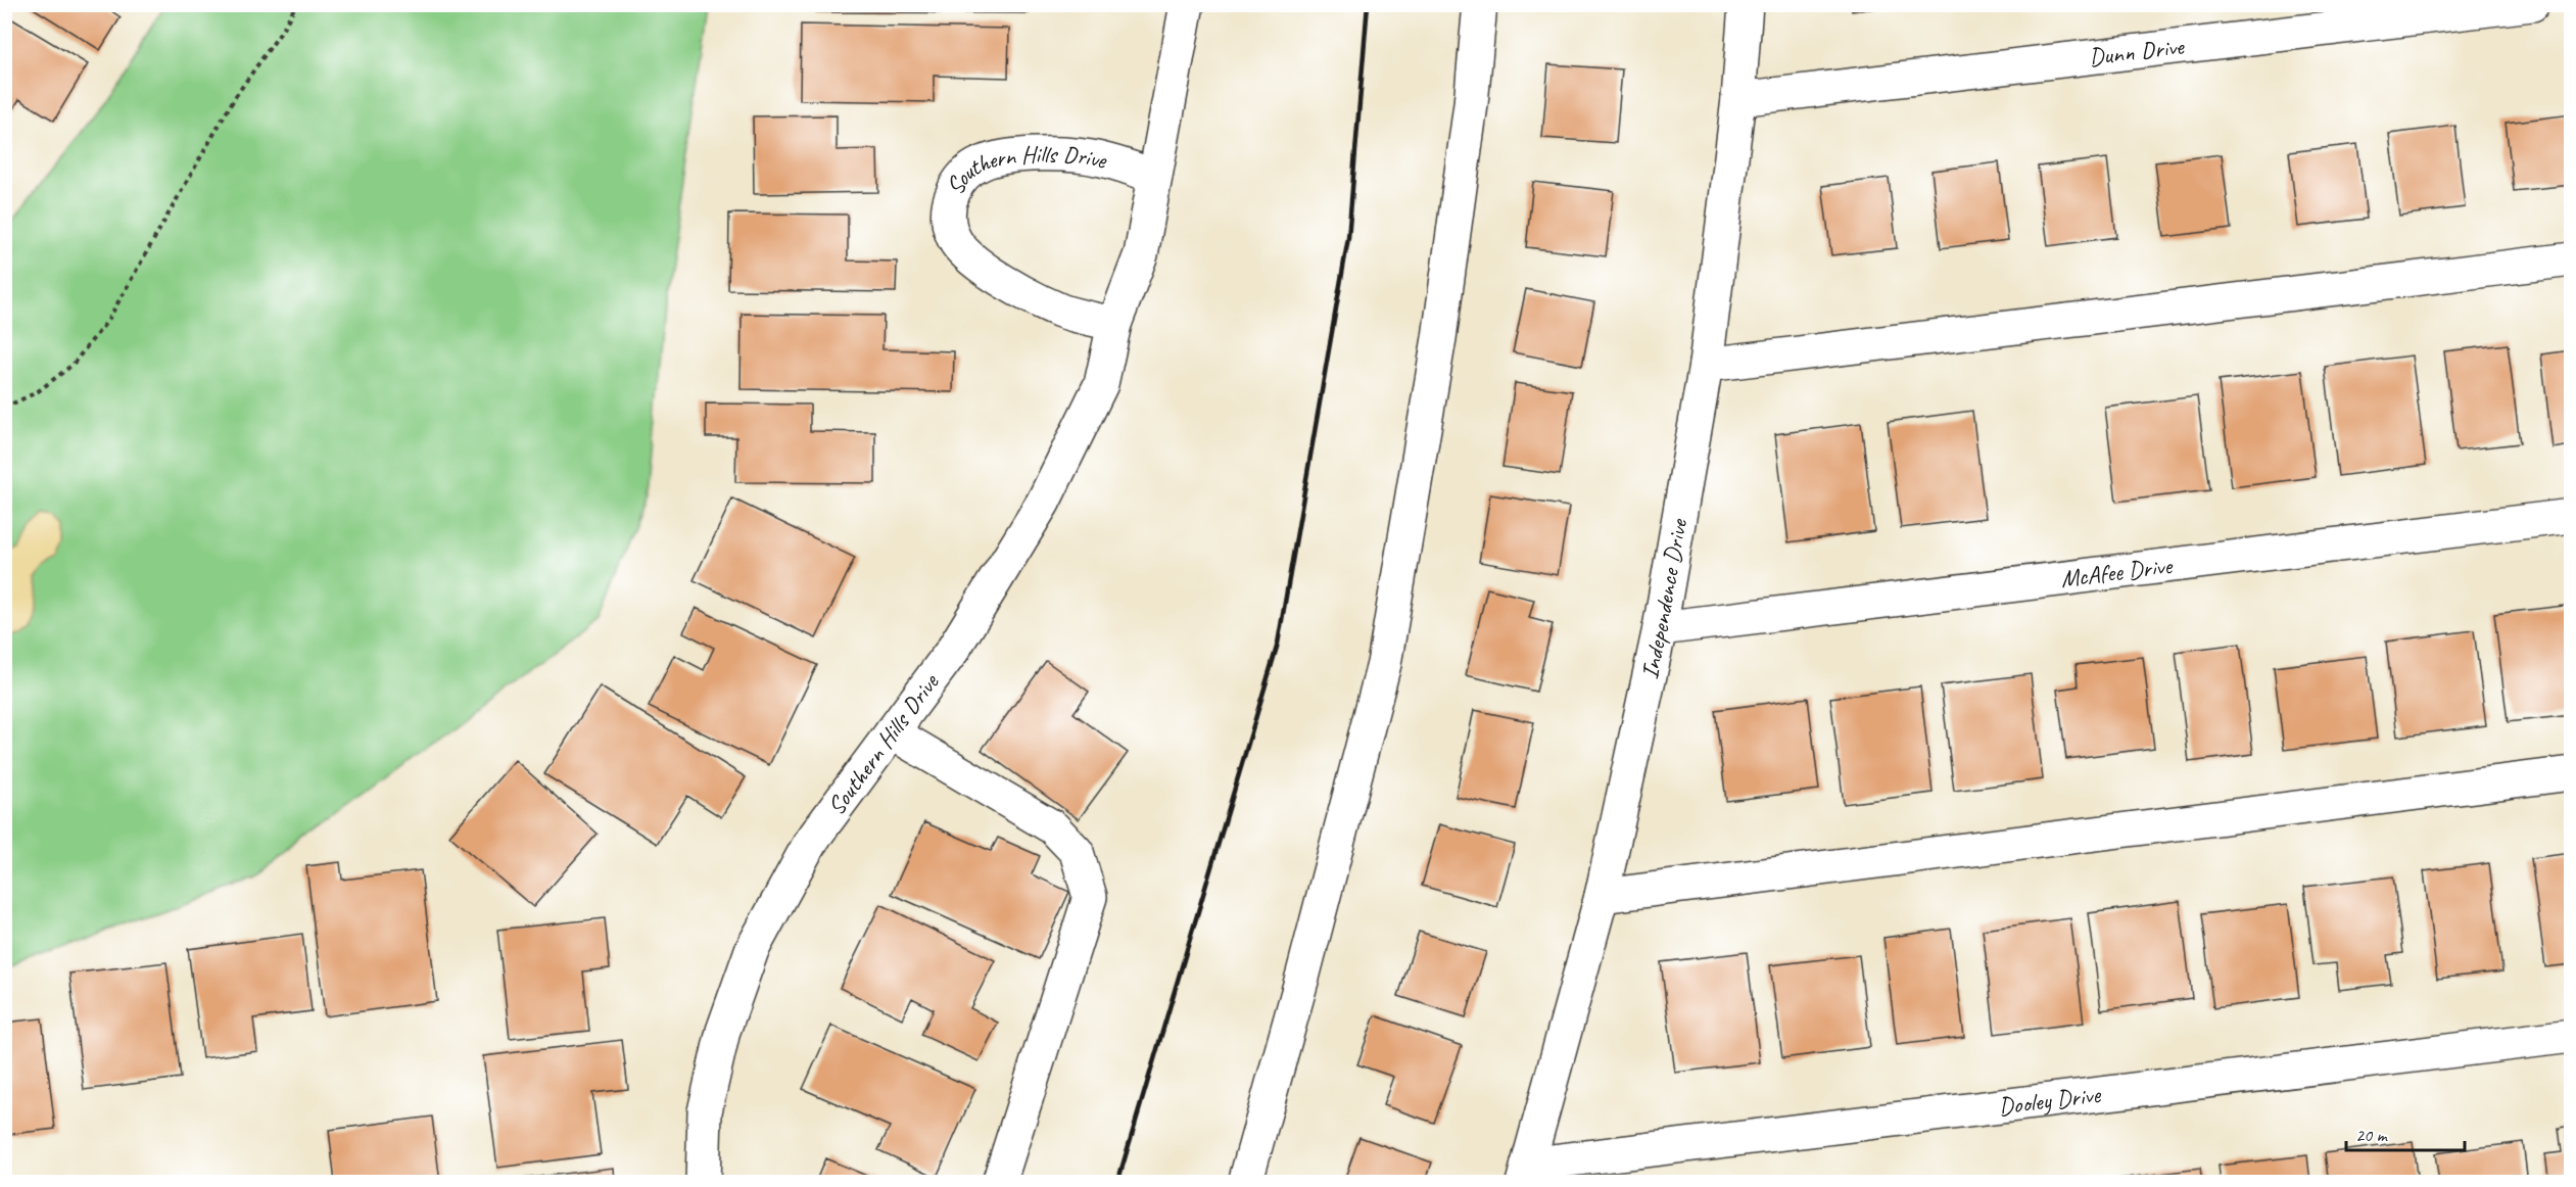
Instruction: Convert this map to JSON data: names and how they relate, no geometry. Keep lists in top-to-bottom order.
{
  "streets": {
    "street": [
      "Dunn Drive",
      "Southern Hills Drive",
      "McAfee Drive",
      "Independence Drive",
      "Dooley Drive"
    ]
  },
  "crossings": [
    ["Dunn Drive", "Independence Drive"],
    ["McAfee Drive", "Independence Drive"],
    ["Independence Drive", "Dooley Drive"]
  ],
  "scale_bar": "20 m"
}
